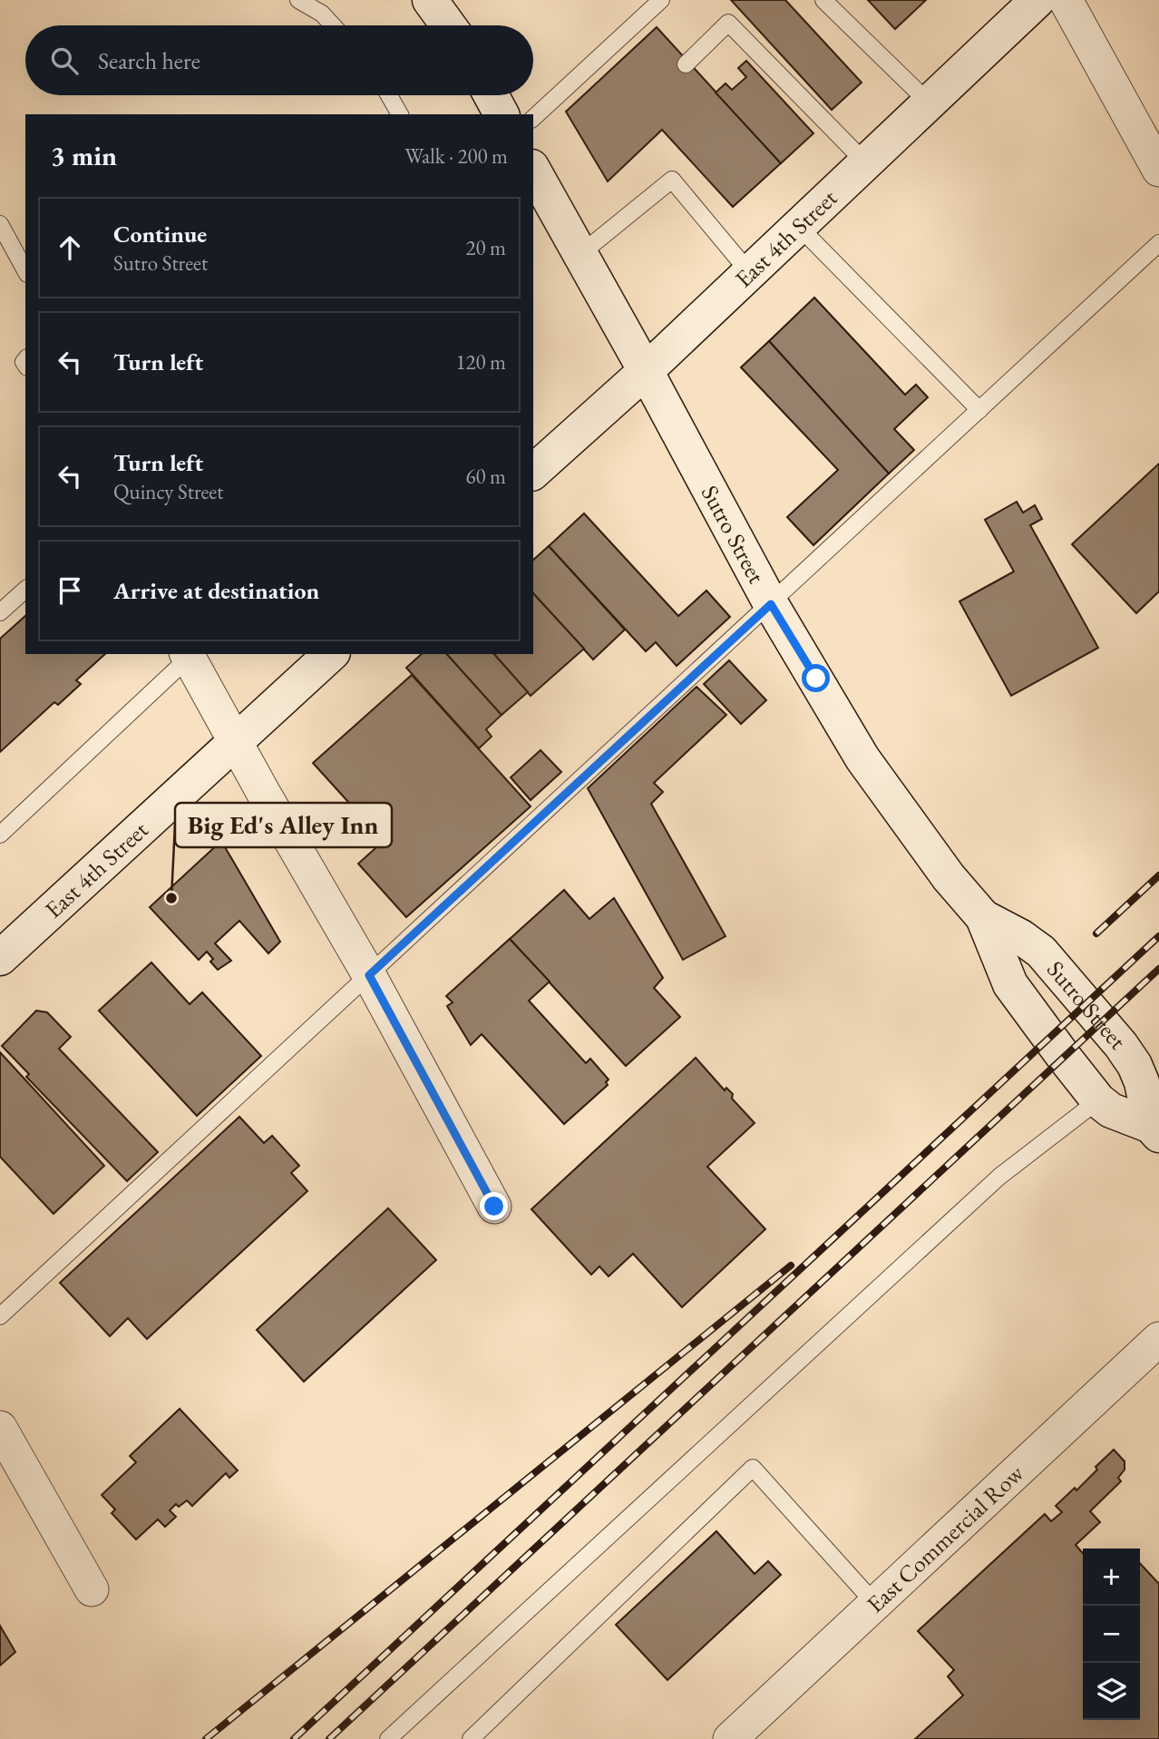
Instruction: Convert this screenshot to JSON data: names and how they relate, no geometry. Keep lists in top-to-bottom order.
{
  "streets": {
    "street": ["East 4th Street", "Sutro Street", "East Commercial Row"]
  },
  "crossings": [
    ["East 4th Street", "Sutro Street"]
  ],
  "places": ["Big Ed's Alley Inn"],
  "page": {
    "search": "Search here",
    "heading": ["3 min", "Walk · 200 m"],
    "list": [
      ["Continue", "Sutro Street", "20 m"],
      ["Turn left", "120 m"],
      ["Turn left", "Quincy Street", "60 m"],
      "Arrive at destination"
    ],
    "map_buttons": ["+", "−"]
  }
}
